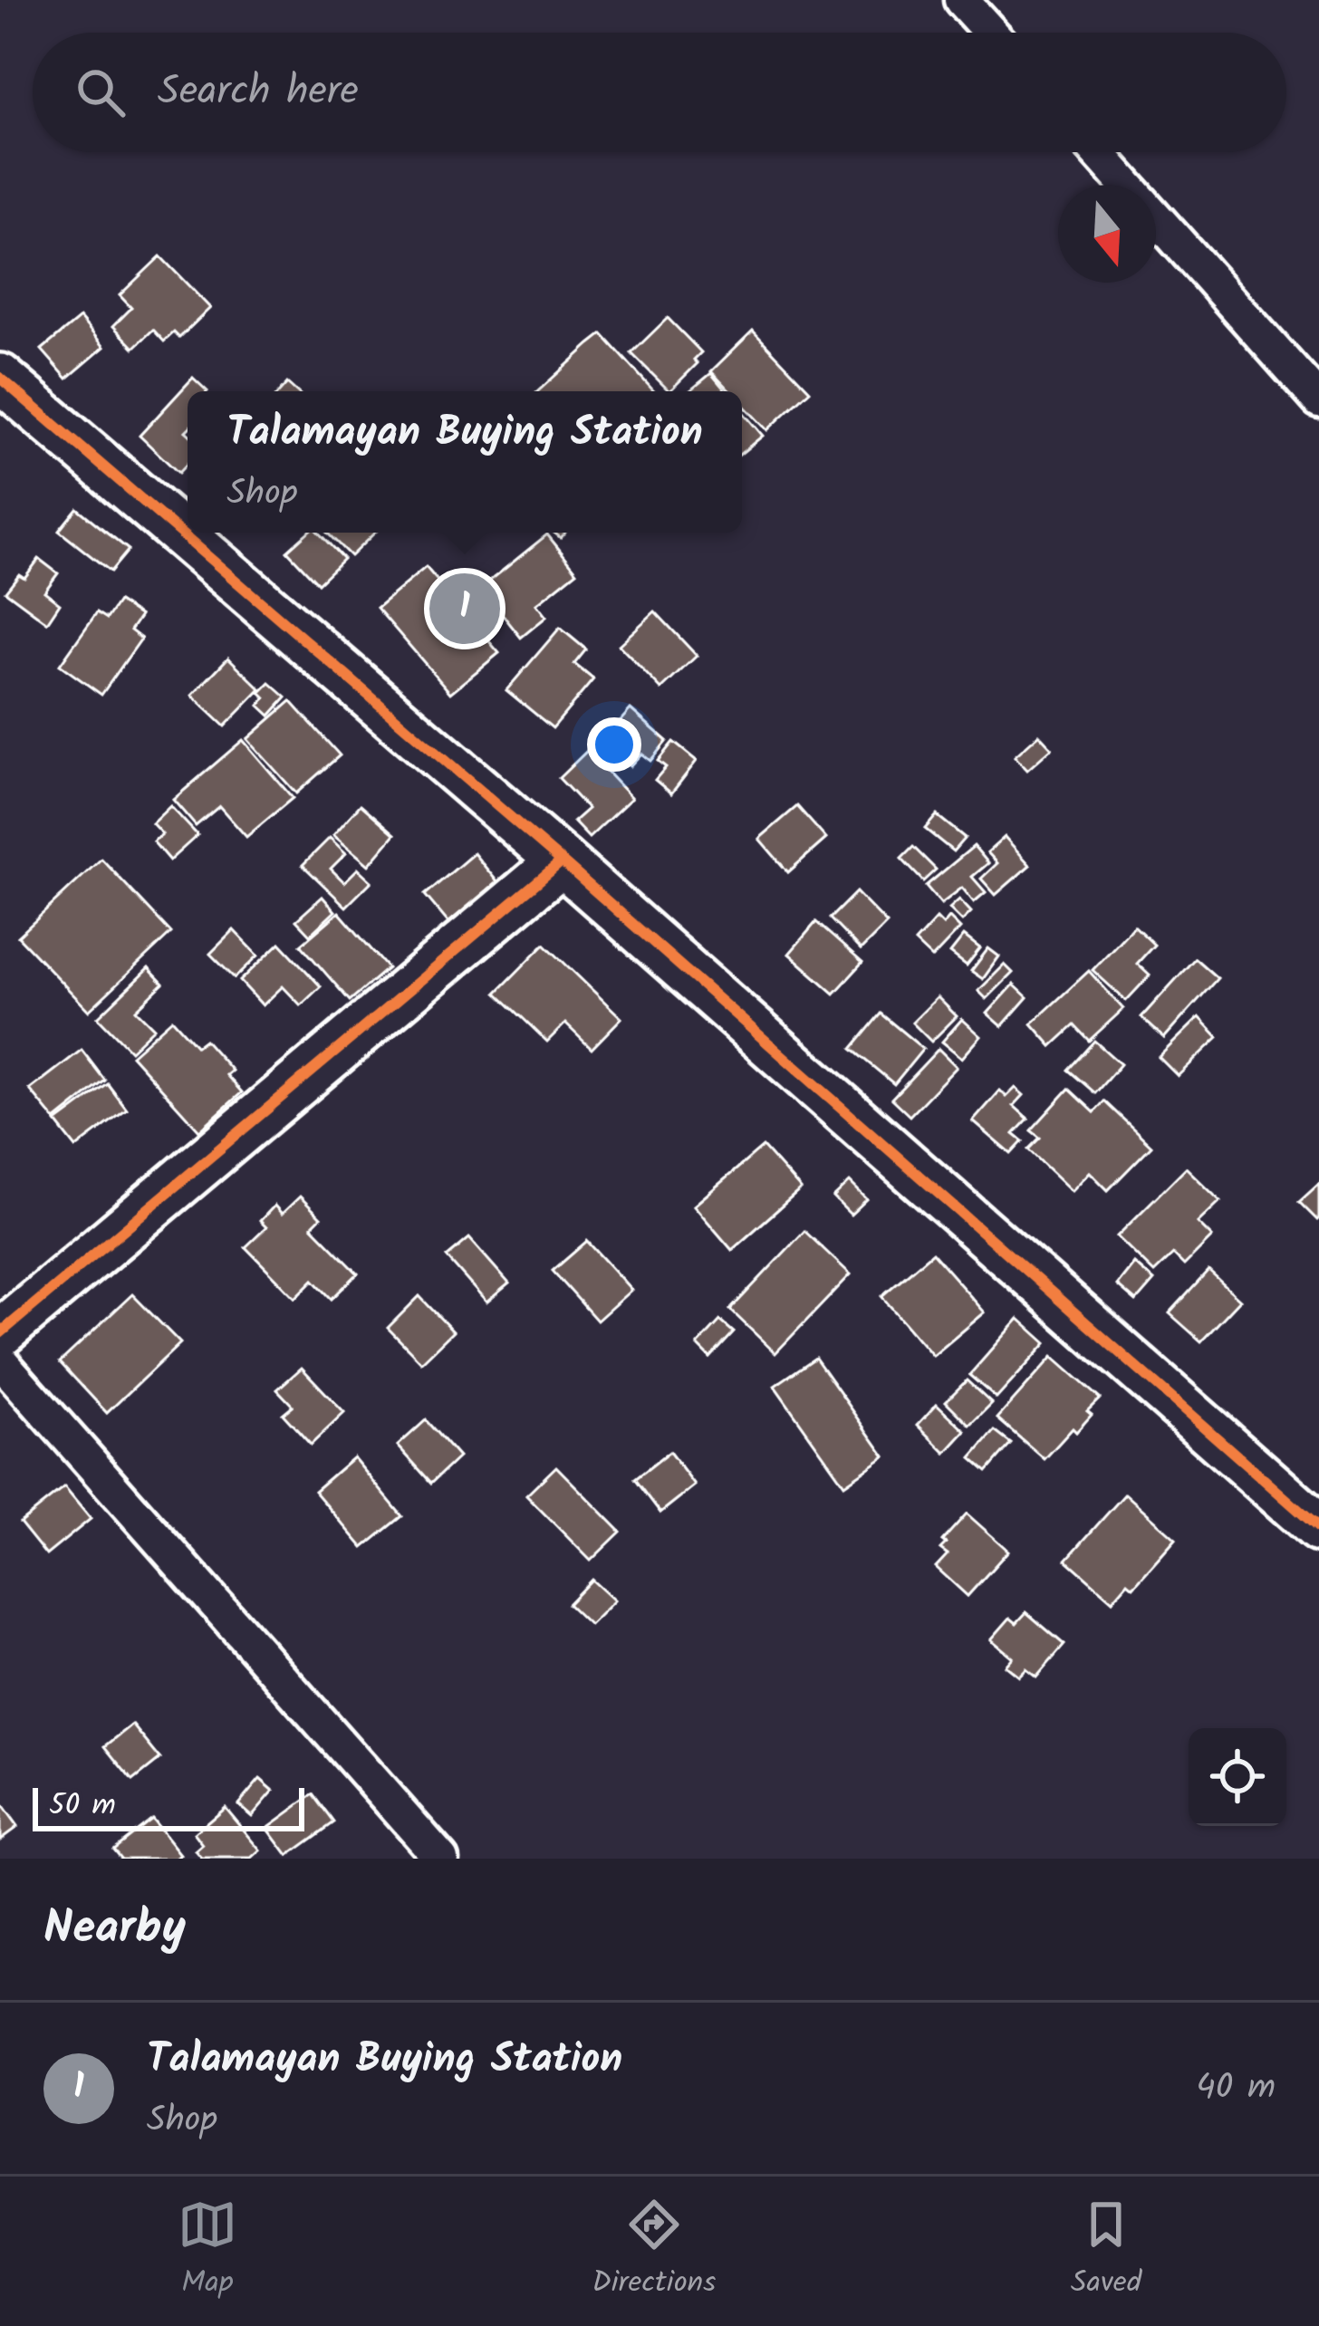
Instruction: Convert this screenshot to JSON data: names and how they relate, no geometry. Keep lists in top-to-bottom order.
{
  "scale_bar": "50 m",
  "north": "bottom",
  "page": {
    "search": "Search here",
    "popup": ["Talamayan Buying Station", "Shop"],
    "pins": "1",
    "scale": "50 m",
    "heading": "Nearby",
    "list": [
      {
        "mark": "1",
        "name": "Talamayan Buying Station",
        "note": "Shop",
        "value": "40 m"
      }
    ],
    "nav": ["Map", "Directions", "Saved"]
  }
}
